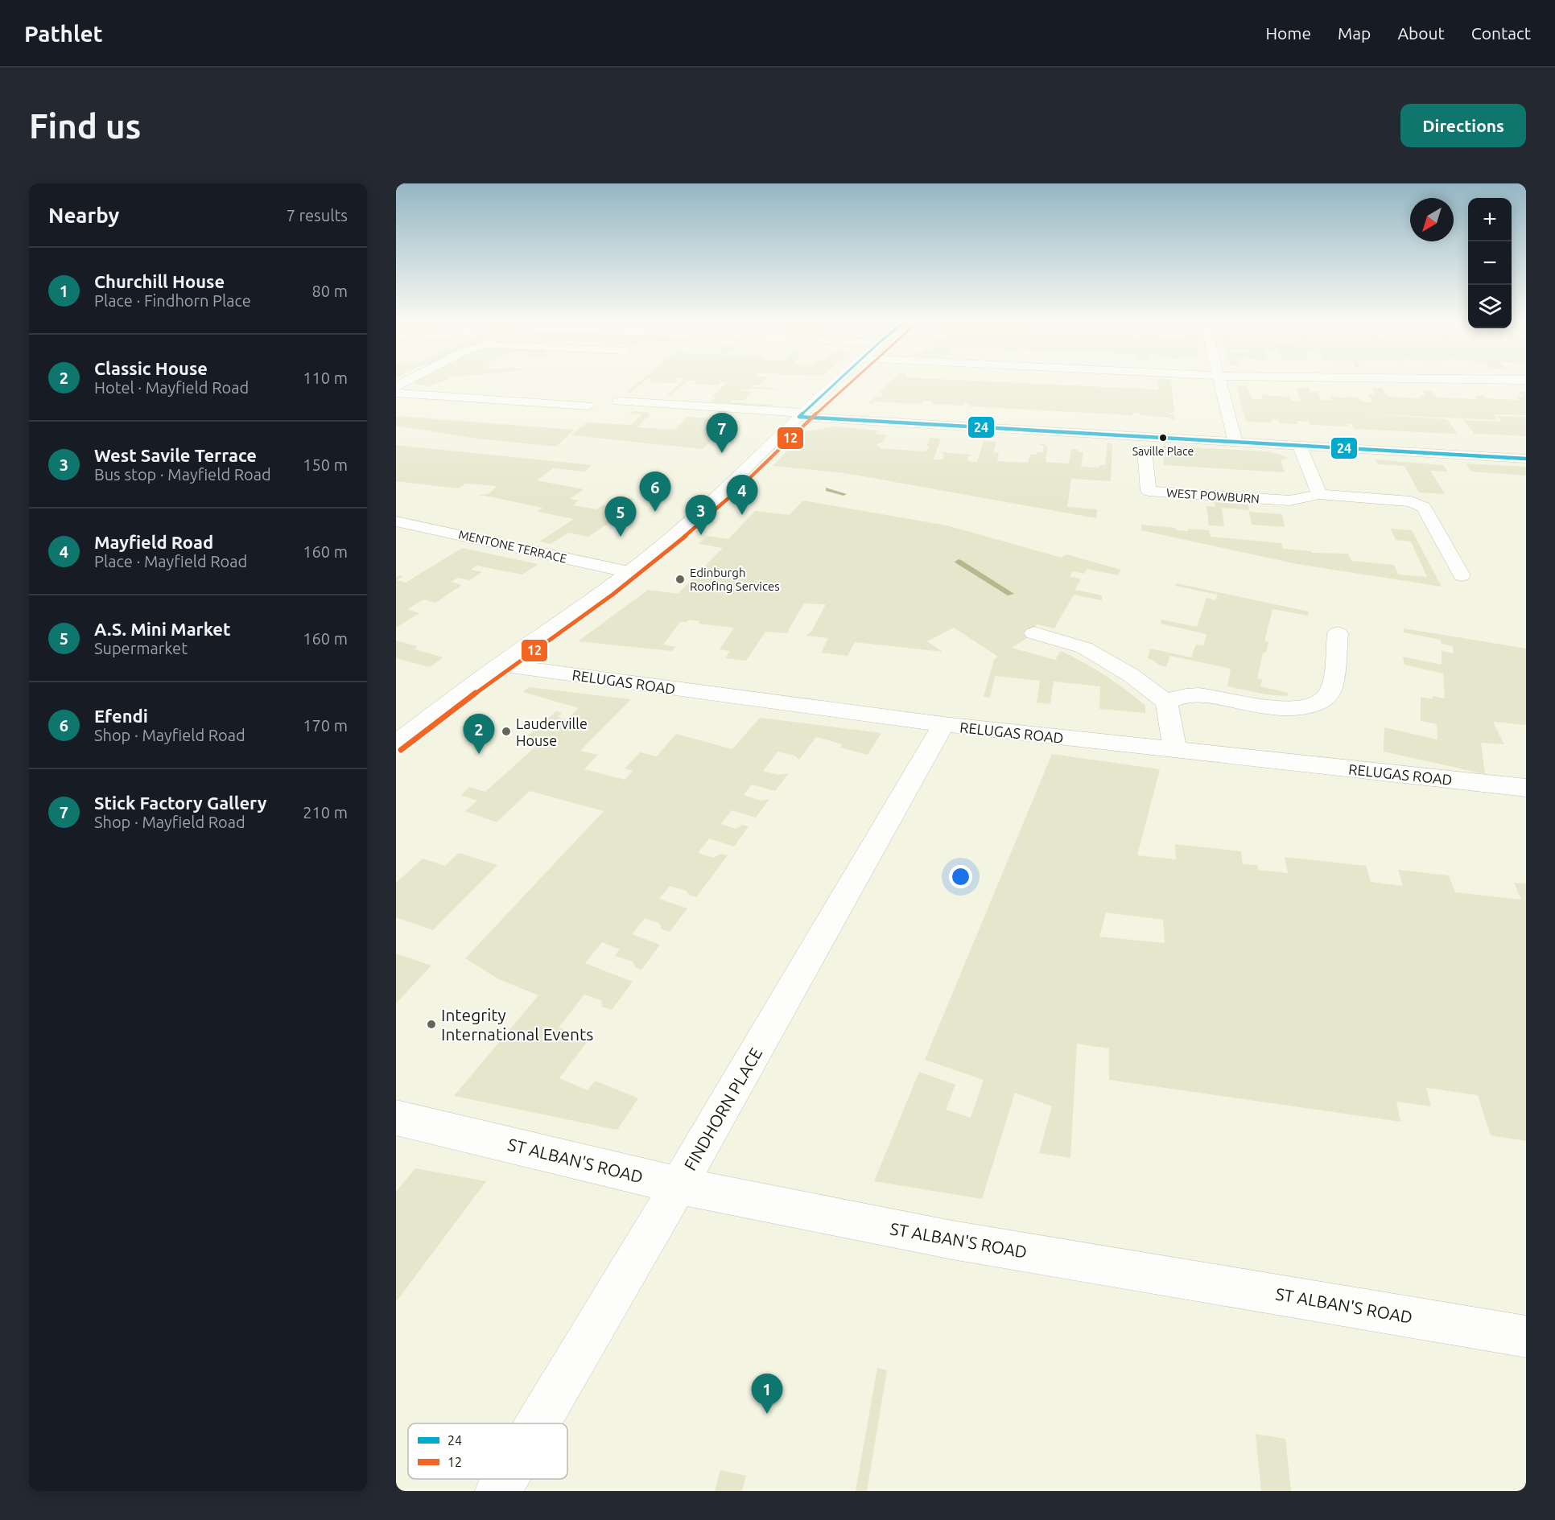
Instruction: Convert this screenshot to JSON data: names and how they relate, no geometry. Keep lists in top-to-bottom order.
{
  "streets": {
    "street": [
      "WEST POWBURN",
      "MENTONE TERRACE",
      "RELUGAS ROAD",
      "FINDHORN PLACE",
      "ST ALBAN'S ROAD"
    ]
  },
  "crossings": [
    ["RELUGAS ROAD", "FINDHORN PLACE"],
    ["FINDHORN PLACE", "ST ALBAN'S ROAD"]
  ],
  "places": [
    "Saville Place",
    "Edinburgh Roofing Services",
    "Lauderville House",
    "Integrity International Events"
  ],
  "lines": ["transit line 24", "transit line 12"],
  "legend": ["24", "12"],
  "north": "bottom left",
  "page": {
    "header": "Pathlet",
    "nav": [
      "Home",
      "Map",
      "About",
      "Contact"
    ],
    "buttons": "Directions",
    "title": "Find us",
    "heading": ["Nearby", "7 results"],
    "map_buttons": ["+", "−"],
    "list": [
      {
        "mark": "1",
        "name": "Churchill House",
        "note": "Place · Findhorn Place",
        "value": "80 m"
      },
      {
        "mark": "2",
        "name": "Classic House",
        "note": "Hotel · Mayfield Road",
        "value": "110 m"
      },
      {
        "mark": "3",
        "name": "West Savile Terrace",
        "note": "Bus stop · Mayfield Road",
        "value": "150 m"
      },
      {
        "mark": "4",
        "name": "Mayfield Road",
        "note": "Place · Mayfield Road",
        "value": "160 m"
      },
      {
        "mark": "5",
        "name": "A.S. Mini Market",
        "note": "Supermarket",
        "value": "160 m"
      },
      {
        "mark": "6",
        "name": "Efendi",
        "note": "Shop · Mayfield Road",
        "value": "170 m"
      },
      {
        "mark": "7",
        "name": "Stick Factory Gallery",
        "note": "Shop · Mayfield Road",
        "value": "210 m"
      }
    ],
    "pins": [
      "7",
      "6",
      "4",
      "3",
      "5",
      "2",
      "1"
    ]
  }
}
